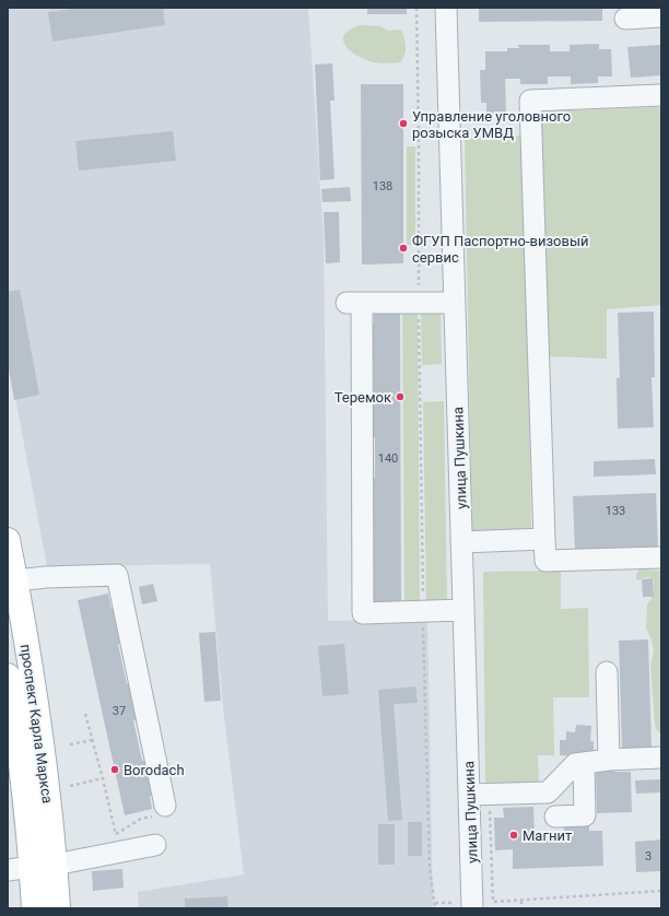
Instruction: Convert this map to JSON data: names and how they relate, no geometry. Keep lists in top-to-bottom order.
{
  "streets": {
    "main road": ["проспект Карла Маркса"],
    "street": ["улица Пушкина"]
  },
  "places": [
    "Управление уголовного розыска УМВД",
    "ФГУП Паспортно-визовый сервис",
    "Теремок",
    "Borodach",
    "Магнит"
  ],
  "house_numbers": [
    "138",
    "140",
    "133",
    "37",
    "3"
  ]
}
